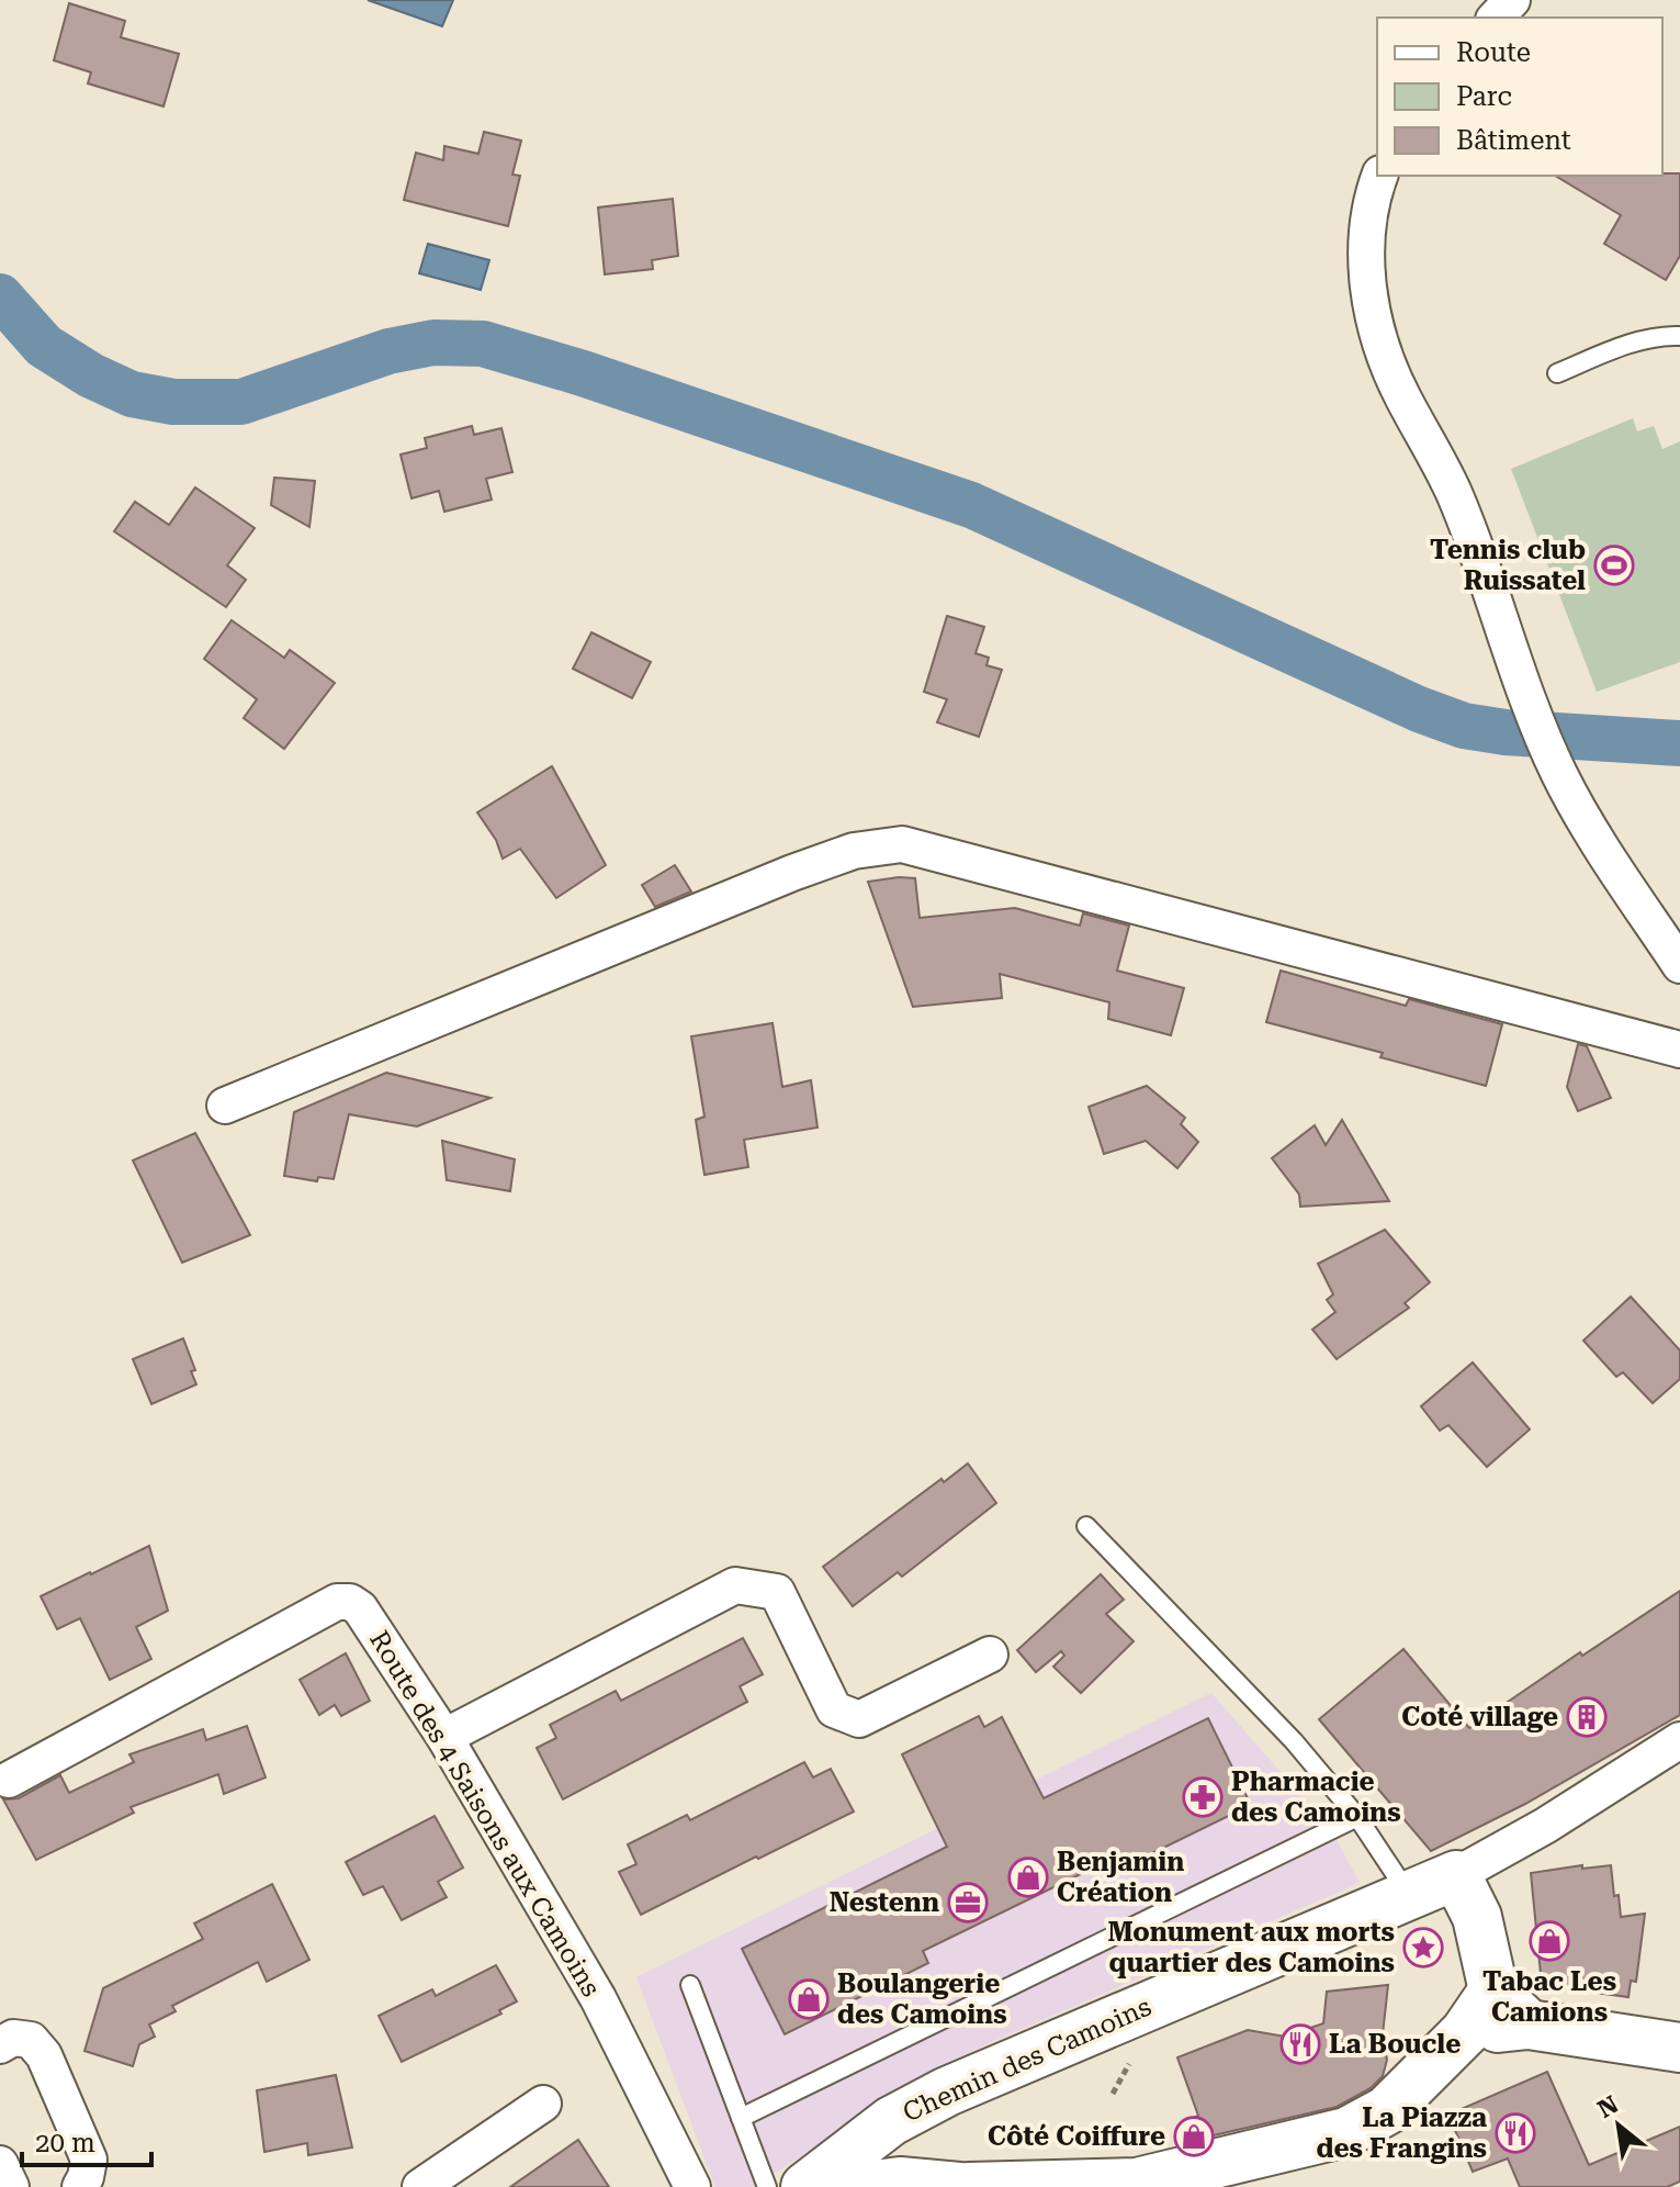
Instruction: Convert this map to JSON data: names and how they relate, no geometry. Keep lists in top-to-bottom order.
{
  "streets": {
    "street": ["Route des 4 Saisons aux Camoins", "Chemin des Camoins"]
  },
  "places": {
    "sports": ["Tennis club Ruissatel"],
    "building": ["Coté village"],
    "pharmacy": ["Pharmacie des Camoins"],
    "shop": [
      "Benjamin Création",
      "Tabac Les Camions",
      "Boulangerie des Camoins",
      "Côté Coiffure"
    ],
    "office": ["Nestenn"],
    "place": ["Monument aux morts quartier des Camoins"],
    "restaurant": ["La Boucle", "La Piazza des Frangins"]
  },
  "legend": ["Route", "Parc", "Bâtiment"],
  "scale_bar": "20 m",
  "north": "top left"
}
